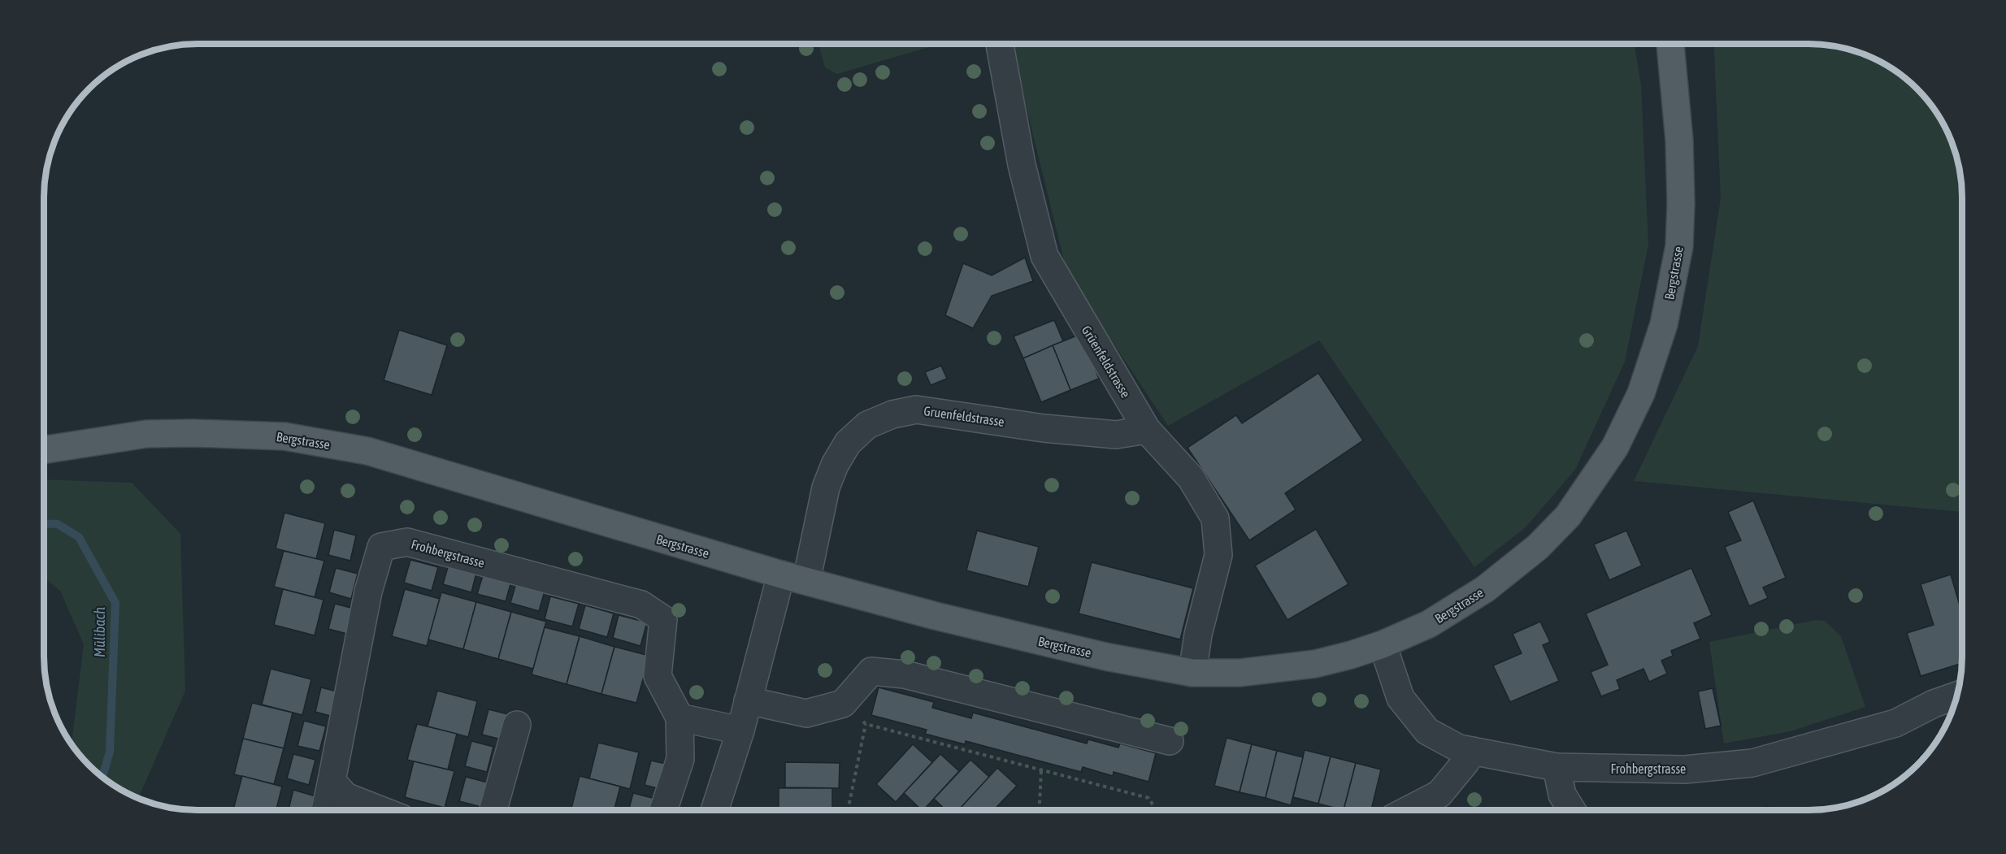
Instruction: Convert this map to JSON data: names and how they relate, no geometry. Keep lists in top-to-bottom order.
{
  "streets": {
    "main road": ["Bergstrasse"],
    "street": ["Grüenfeldstrasse", "Gruenfeldstrasse", "Frohbergstrasse"]
  },
  "crossings": [
    ["Bergstrasse", "Grüenfeldstrasse"],
    ["Bergstrasse", "Gruenfeldstrasse"],
    ["Bergstrasse", "Frohbergstrasse"],
    ["Grüenfeldstrasse", "Gruenfeldstrasse"]
  ],
  "water": ["Mülibach"]
}
